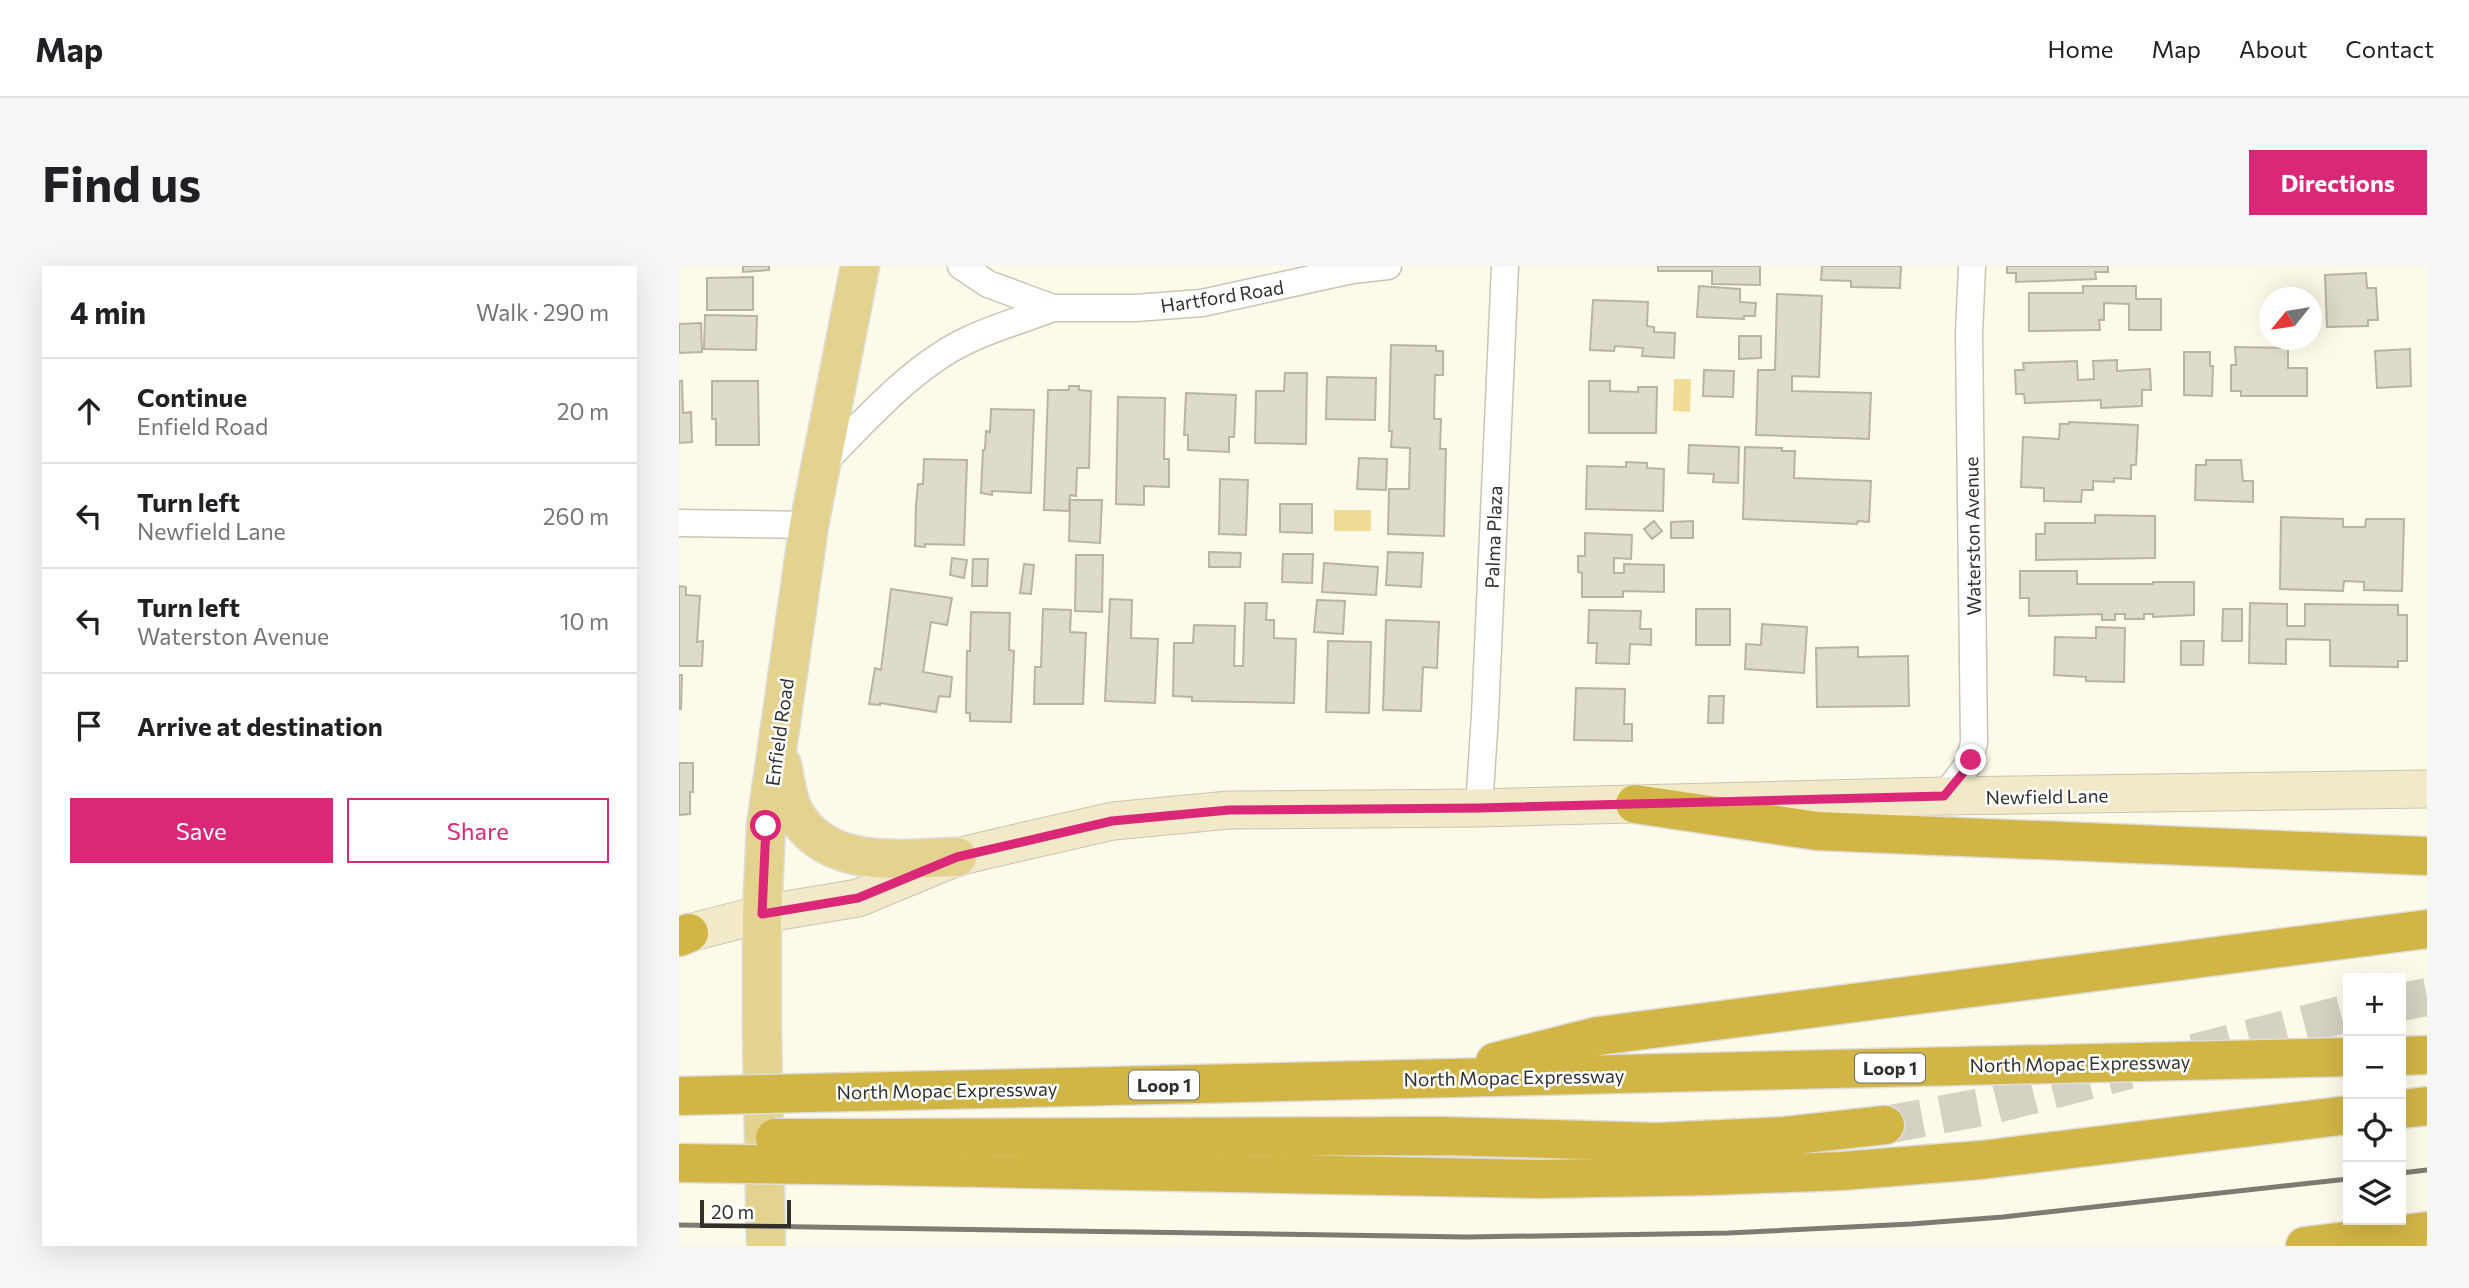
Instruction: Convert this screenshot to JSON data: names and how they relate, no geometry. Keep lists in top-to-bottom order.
{
  "streets": {
    "highway": ["North Mopac Expressway", "Loop 1"],
    "main road": ["Enfield Road", "Newfield Lane"],
    "street": ["Hartford Road", "Waterston Avenue", "Palma Plaza"]
  },
  "crossings": [
    ["Hartford Road", "Enfield Road"],
    ["Waterston Avenue", "Newfield Lane"],
    ["Palma Plaza", "Newfield Lane"],
    ["Enfield Road", "Newfield Lane"]
  ],
  "scale_bar": "20 m",
  "north": "bottom left",
  "page": {
    "header": "Map",
    "nav": [
      "Home",
      "Map",
      "About",
      "Contact"
    ],
    "buttons": [
      "Directions",
      ["Save", "Share"]
    ],
    "title": "Find us",
    "heading": ["4 min", "Walk · 290 m"],
    "list": [
      ["Continue", "Enfield Road", "20 m"],
      ["Turn left", "Newfield Lane", "260 m"],
      ["Turn left", "Waterston Avenue", "10 m"],
      "Arrive at destination"
    ],
    "map_buttons": ["+", "−"],
    "scale": "20 m"
  }
}
